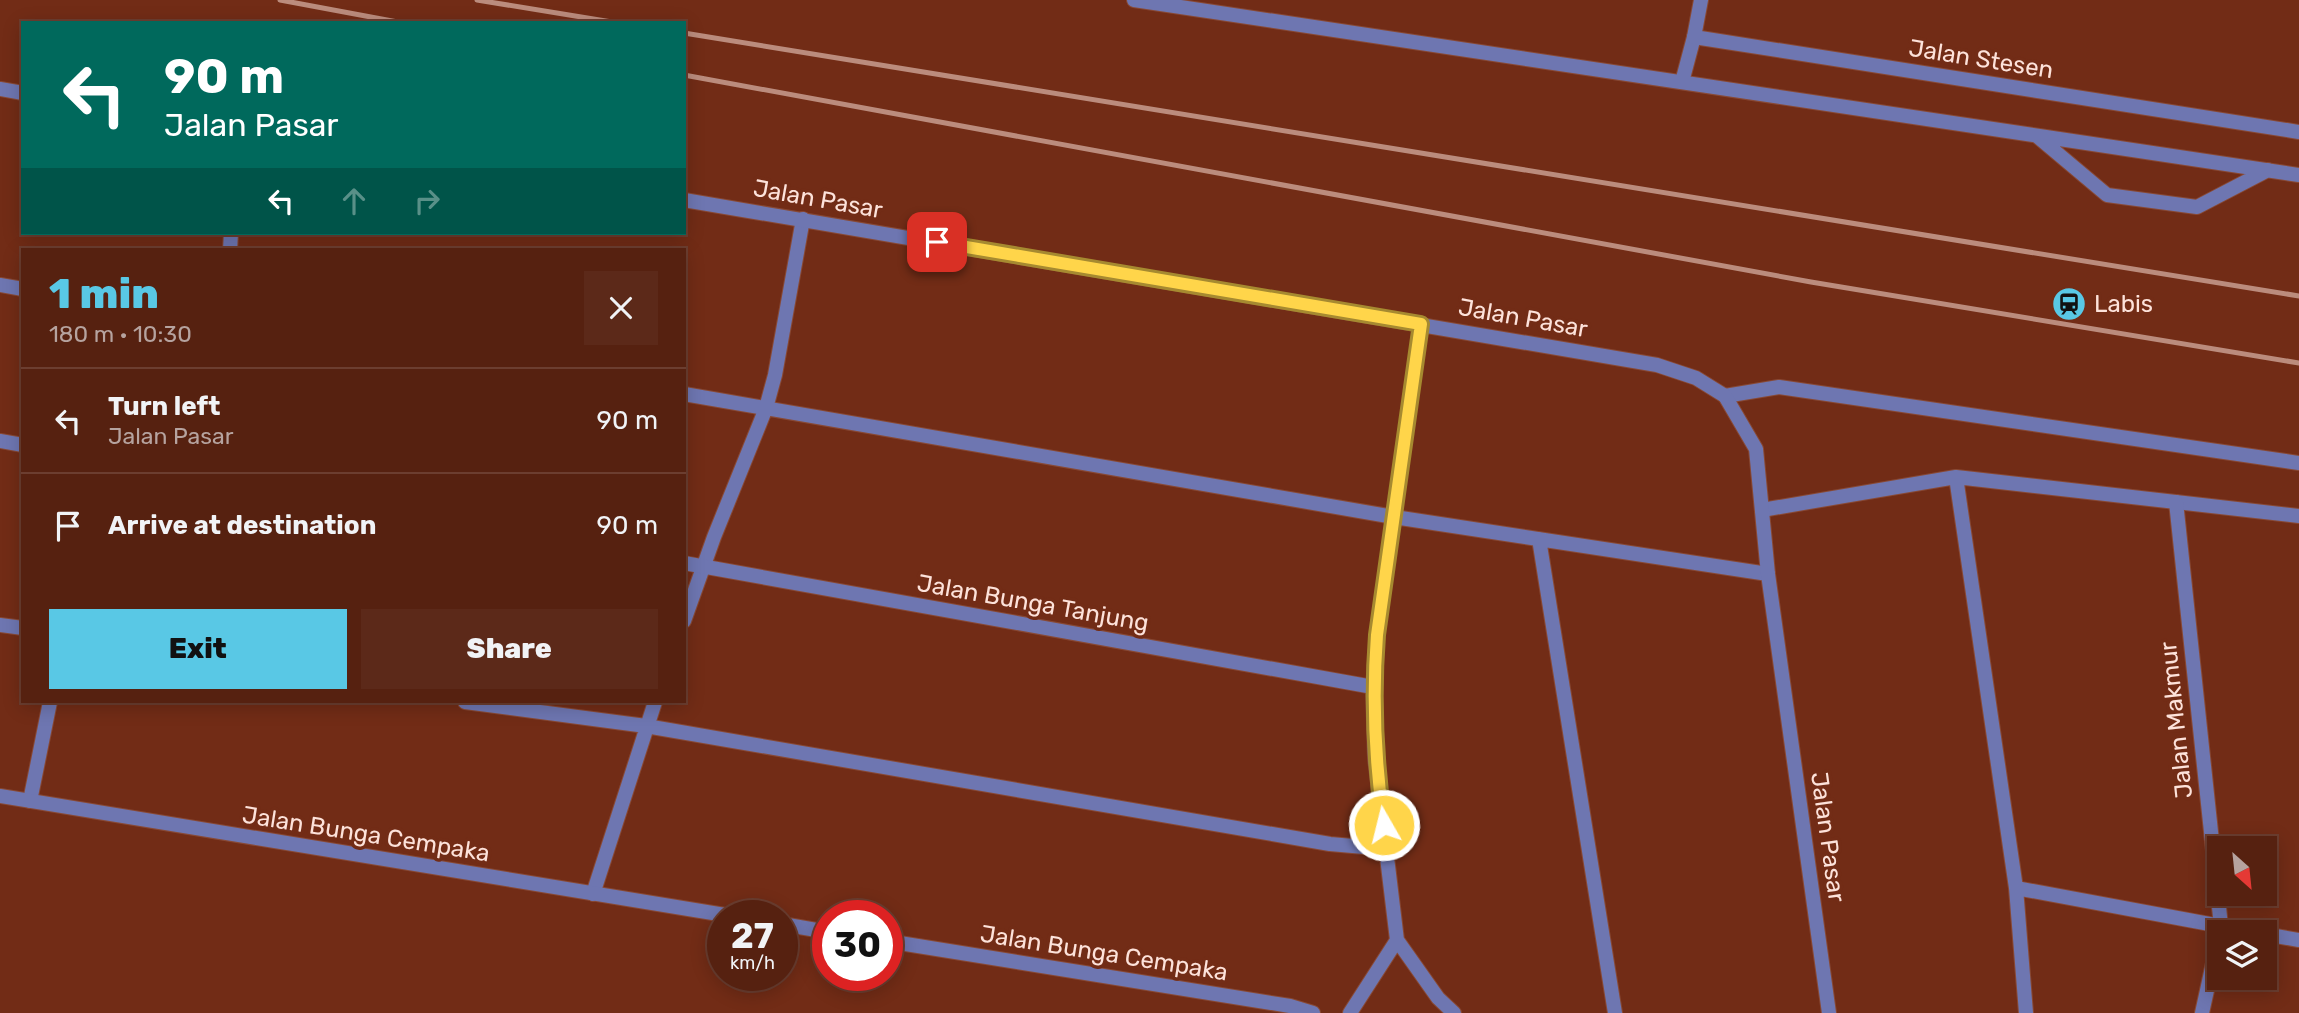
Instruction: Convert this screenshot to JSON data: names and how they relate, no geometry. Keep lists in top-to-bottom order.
{
  "streets": {
    "street": [
      "Jalan Stesen",
      "Jalan Pasar",
      "Jalan Bunga Tanjung",
      "Jalan Makmur",
      "Jalan Bunga Cempaka"
    ]
  },
  "places": {
    "station": ["Labis"]
  },
  "north": "bottom right",
  "page": {
    "turn": ["90 m", "Jalan Pasar"],
    "heading": ["1 min", "180 m · 10:30"],
    "list": [
      {
        "name": "Turn left",
        "note": "Jalan Pasar",
        "value": "90 m"
      },
      {
        "name": "Arrive at destination",
        "value": "90 m"
      }
    ],
    "buttons": ["Exit", "Share"],
    "speed": "27 km/h",
    "limit": "30"
  }
}
